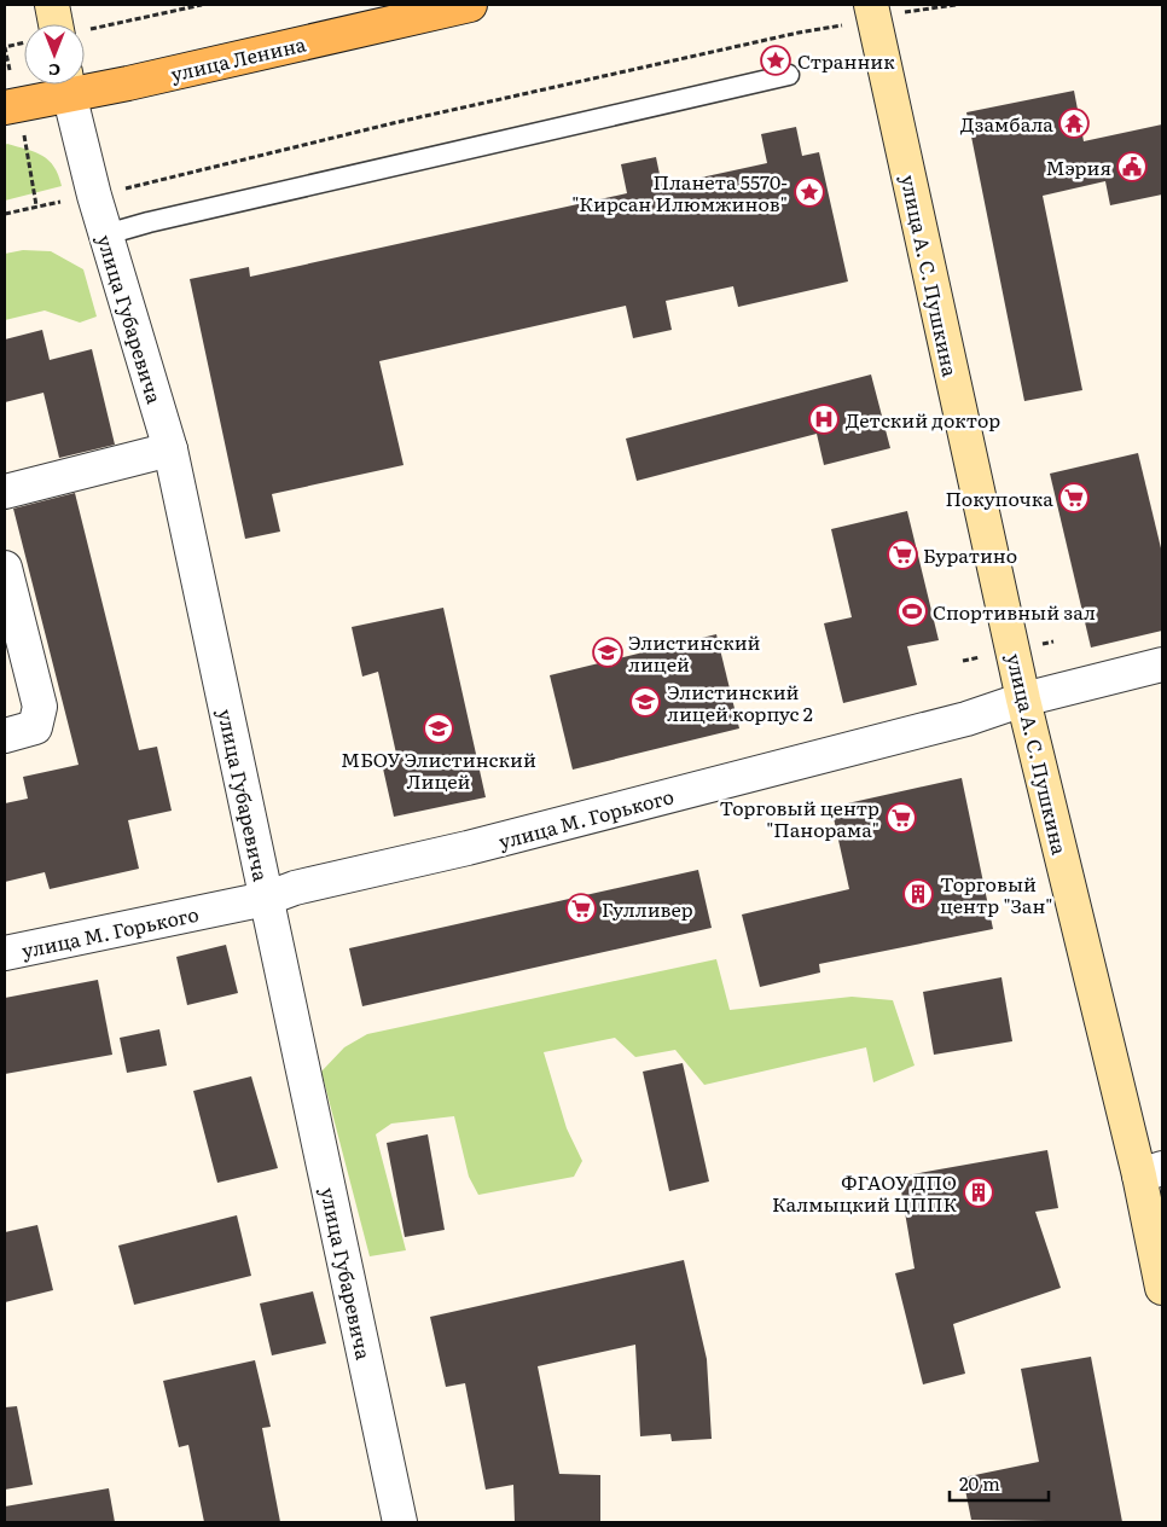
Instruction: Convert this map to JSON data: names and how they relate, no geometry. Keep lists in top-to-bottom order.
{
  "streets": {
    "main road": ["улица Ленина", "улица А. С. Пушкина"],
    "street": ["улица Губаревича", "улица М. Горького"]
  },
  "crossings": [
    ["улица А. С. Пушкина", "улица М. Горького"],
    ["улица Губаревича", "улица М. Горького"]
  ],
  "places": {
    "place": ["Странник", "Планета 5570- \"Кирсан Илюмжинов\""],
    "temple": ["Дзамбала"],
    "public building": ["Мэрия"],
    "hospital": ["Детский доктор"],
    "supermarket": [
      "Покупочка",
      "Буратино",
      "Торговый центр \"Панорама\"",
      "Гулливер"
    ],
    "sports": ["Спортивный зал"],
    "school or university": ["Элистинский лицей", "Элистинский лицей корпус 2", "МБОУ Элистинский Лицей"],
    "building": ["Торговый центр \"Зан\"", "ФГАОУ ДПО Калмыцкий ЦППК"]
  },
  "scale_bar": "20 m",
  "north": "bottom"
}
